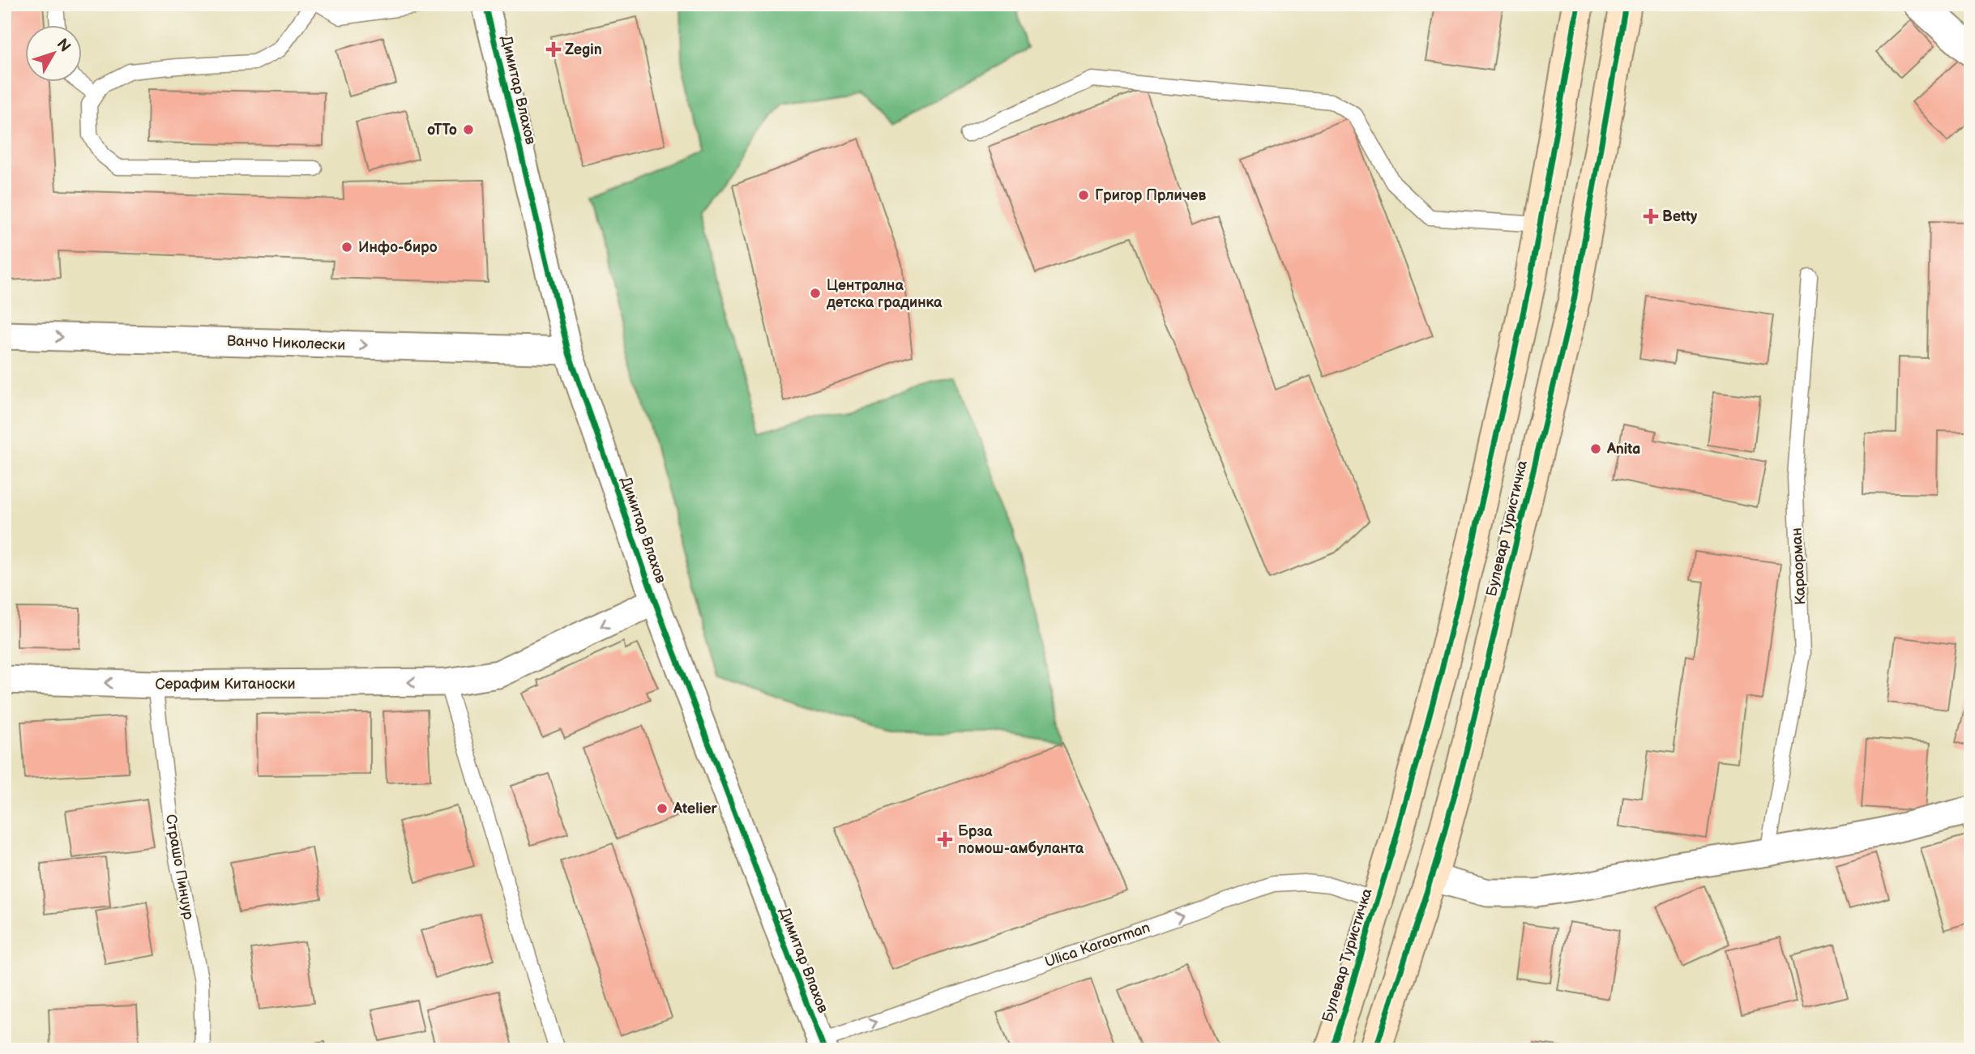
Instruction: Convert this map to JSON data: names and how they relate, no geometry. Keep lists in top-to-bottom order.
{
  "streets": {
    "main road": ["Булевар Туристичка"],
    "street": ["Димитар Влахов", "Ванчо Николески", "Серафим Китаноски"],
    "lane": ["Караорман", "Страшо Пинџур", "Ulica Karaorman"]
  },
  "crossings": [
    ["Димитар Влахов", "Ванчо Николески"],
    ["Димитар Влахов", "Серафим Китаноски"],
    ["Димитар Влахов", "Ulica Karaorman"],
    ["Булевар Туристичка", "Ulica Karaorman"],
    ["Серафим Китаноски", "Страшо Пинџур"]
  ],
  "one_way": ["Ванчо Николески", "Серафим Китаноски", "Ulica Karaorman"],
  "places": {
    "health": ["Zegin", "Betty", "Брза помош-амбуланта"],
    "other": [
      "oTTo",
      "Григор Прличев",
      "Инфо-биро",
      "Централна детска градинка",
      "Anita",
      "Atelier"
    ]
  },
  "north": "top right"
}
